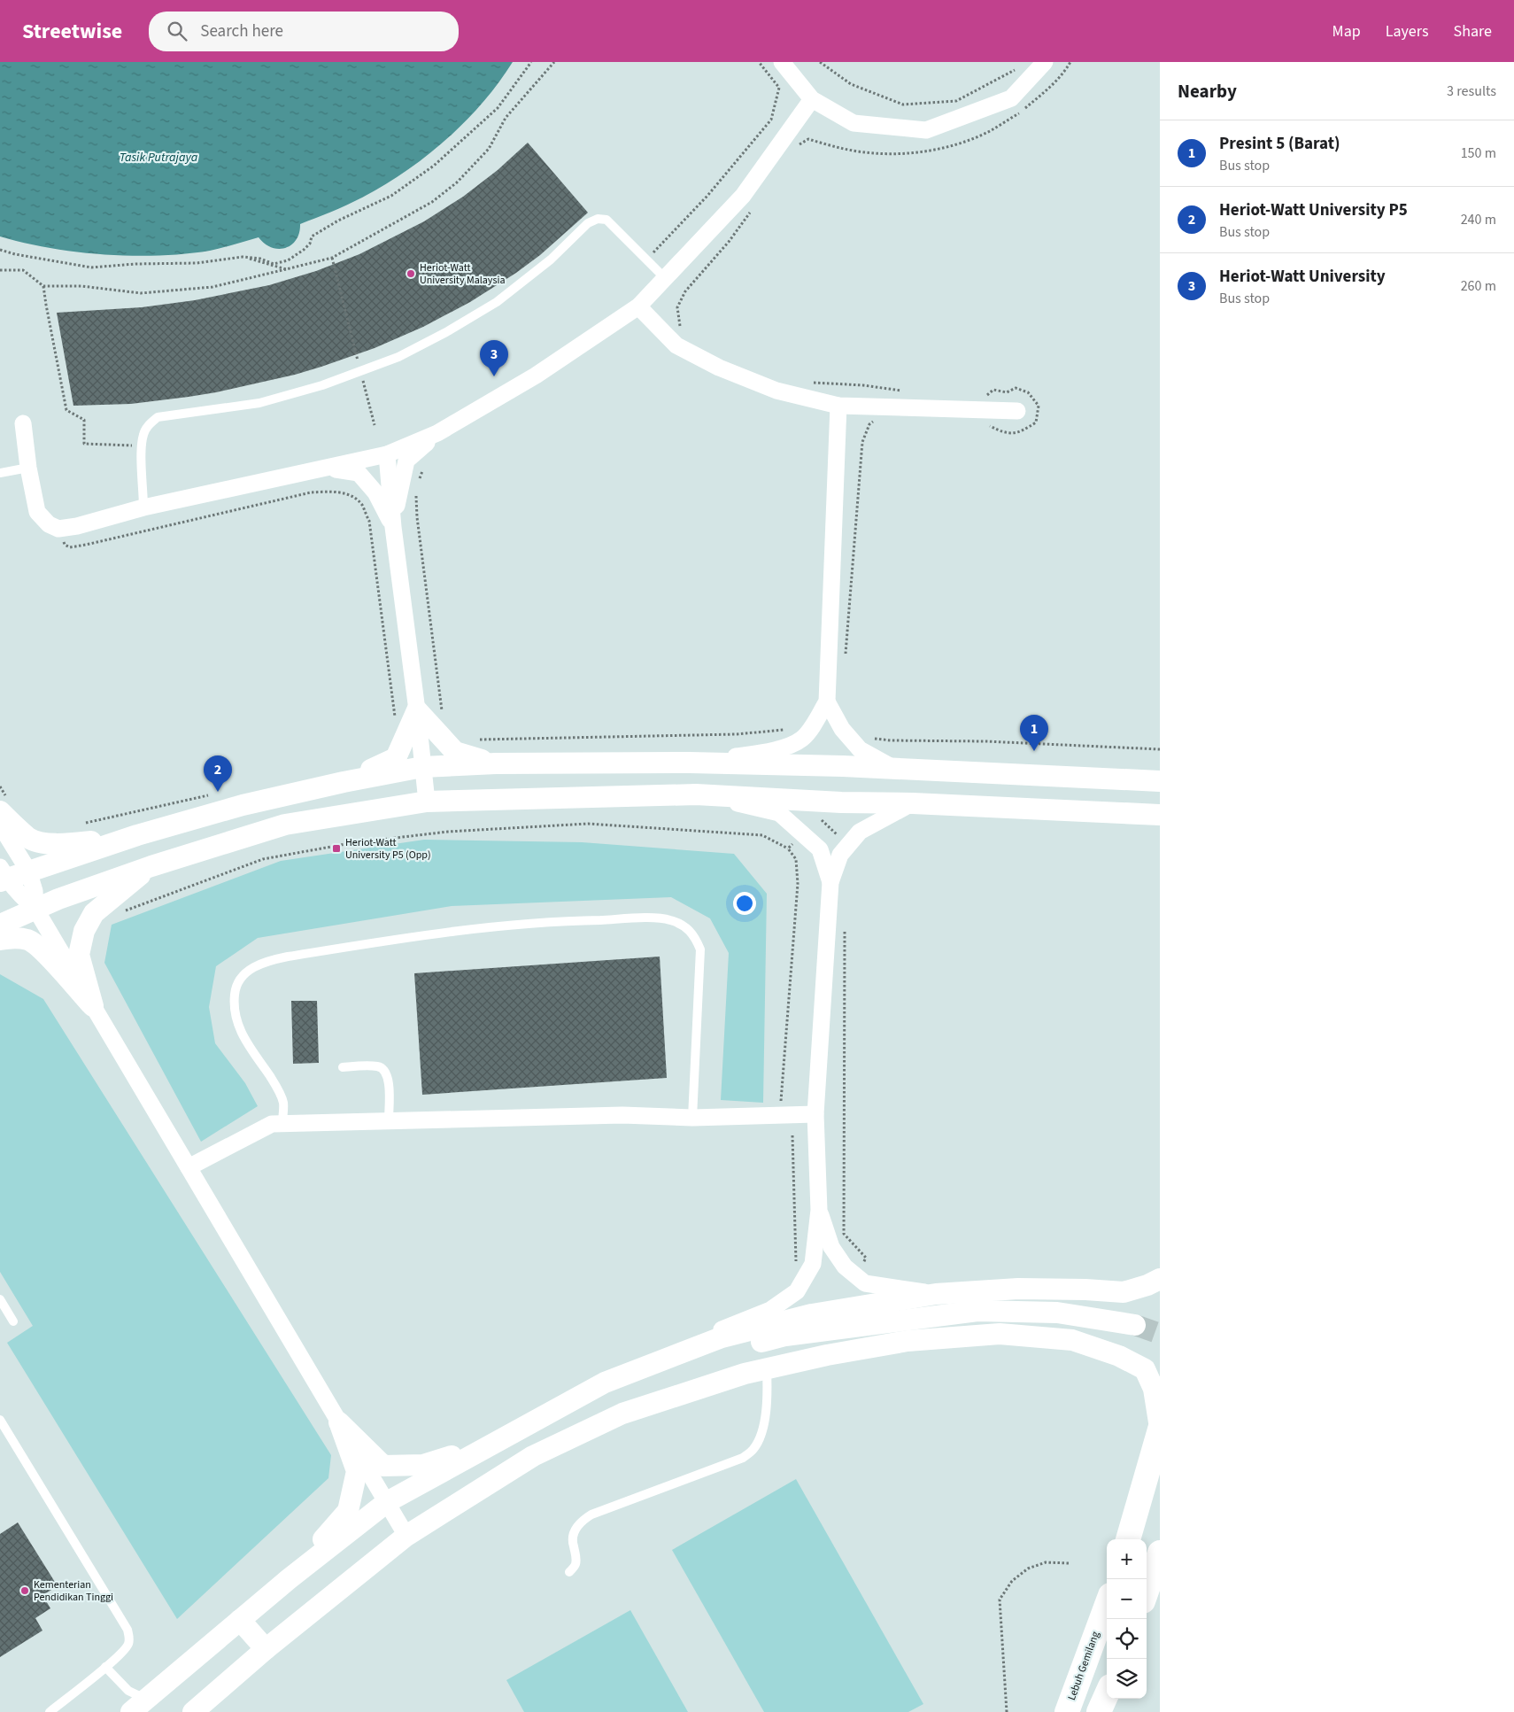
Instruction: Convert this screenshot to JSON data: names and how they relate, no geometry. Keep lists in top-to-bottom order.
{
  "streets": {
    "main road": ["Lebuh Gemilang"]
  },
  "water": ["Tasik Putrajaya"],
  "places": {
    "other": ["Heriot-Watt University Malaysia", "Kementerian Pendidikan Tinggi"],
    "transit": ["Heriot-Watt University P5 (Opp)"]
  },
  "page": {
    "header": "Streetwise",
    "search": "Search here",
    "nav": ["Map", "Layers", "Share"],
    "heading": ["Nearby", "3 results"],
    "list": [
      {
        "mark": "1",
        "name": "Presint 5 (Barat)",
        "note": "Bus stop",
        "value": "150 m"
      },
      {
        "mark": "2",
        "name": "Heriot-Watt University P5",
        "note": "Bus stop",
        "value": "240 m"
      },
      {
        "mark": "3",
        "name": "Heriot-Watt University",
        "note": "Bus stop",
        "value": "260 m"
      }
    ],
    "pins": ["3", "1", "2"],
    "map_buttons": ["+", "−"]
  }
}
